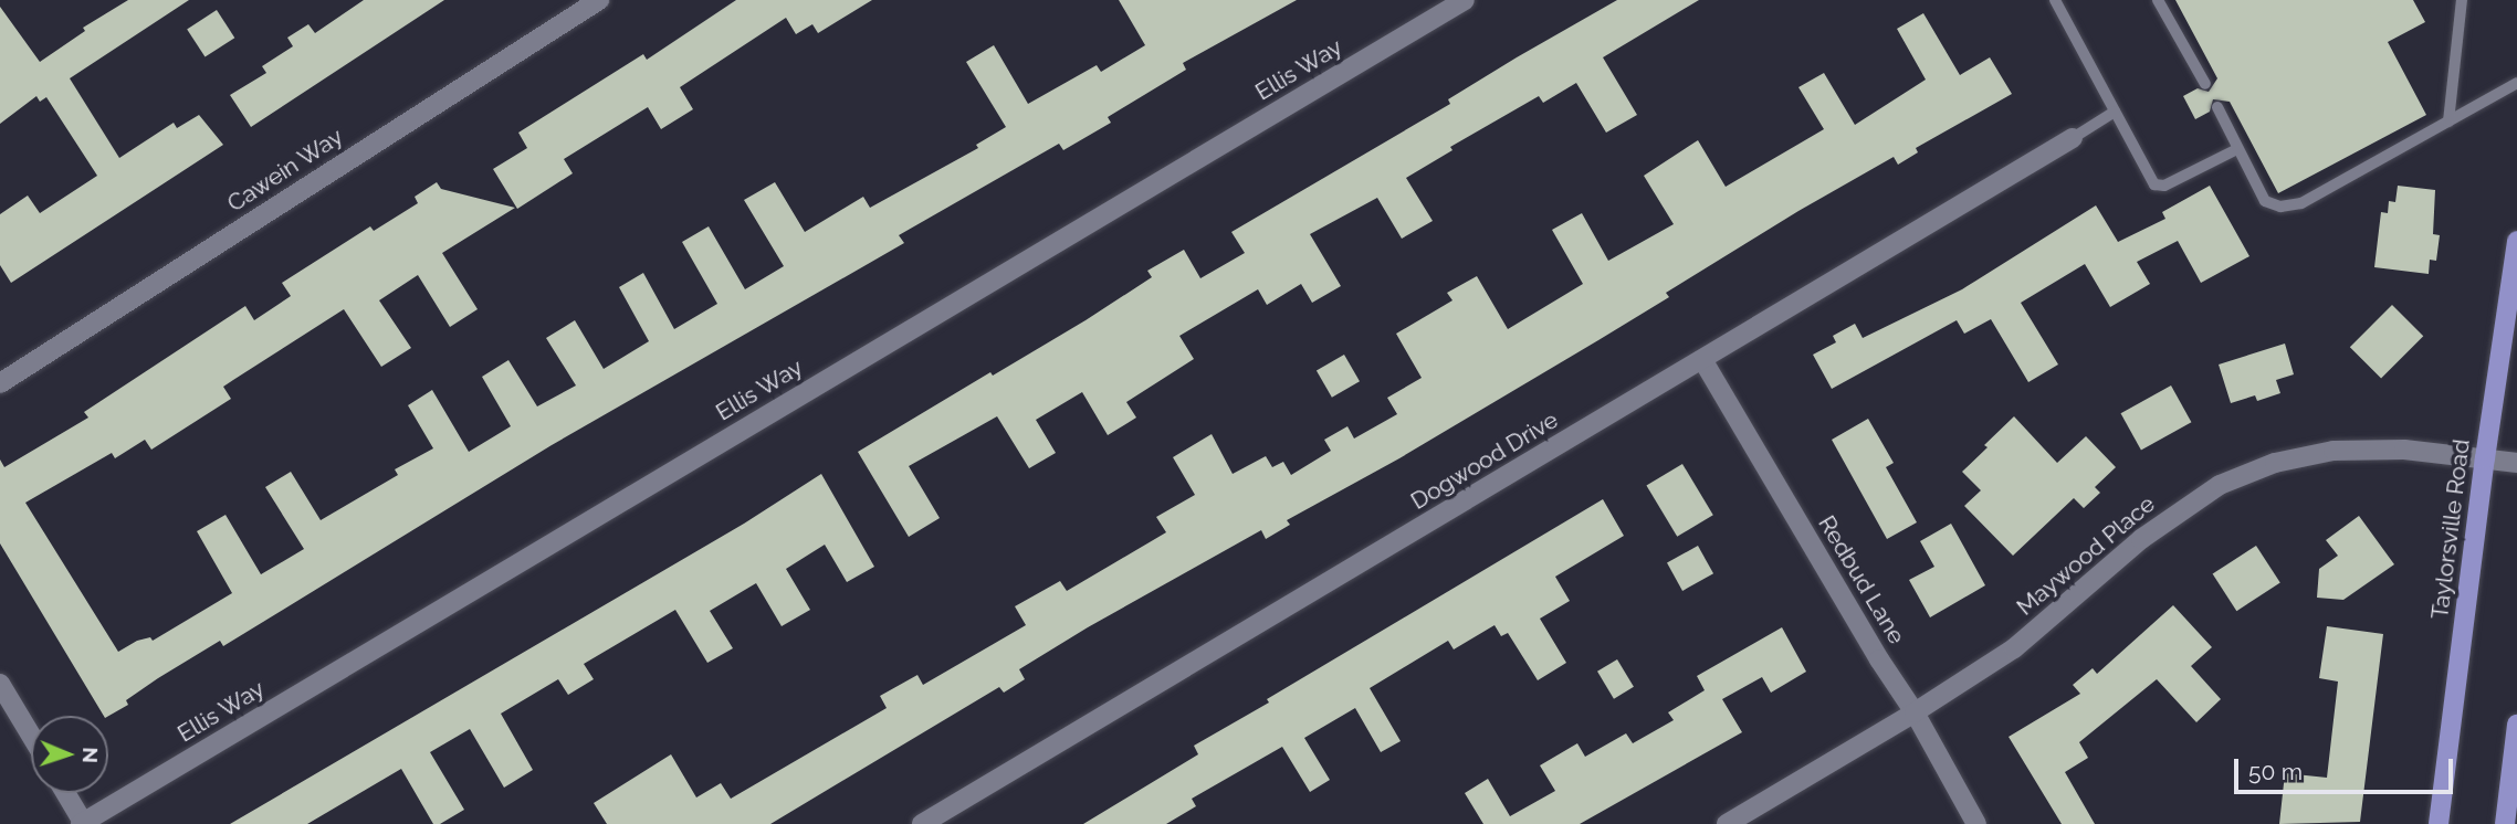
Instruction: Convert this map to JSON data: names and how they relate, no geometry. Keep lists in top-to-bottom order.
{
  "streets": {
    "main road": ["Taylorsville Road"],
    "street": [
      "Ellis Way",
      "Cawein Way",
      "Dogwood Drive",
      "Maywood Place",
      "Redbud Lane"
    ]
  },
  "crossings": [
    ["Dogwood Drive", "Redbud Lane"],
    ["Taylorsville Road", "Maywood Place"],
    ["Maywood Place", "Redbud Lane"]
  ],
  "scale_bar": "50 m",
  "north": "right"
}
